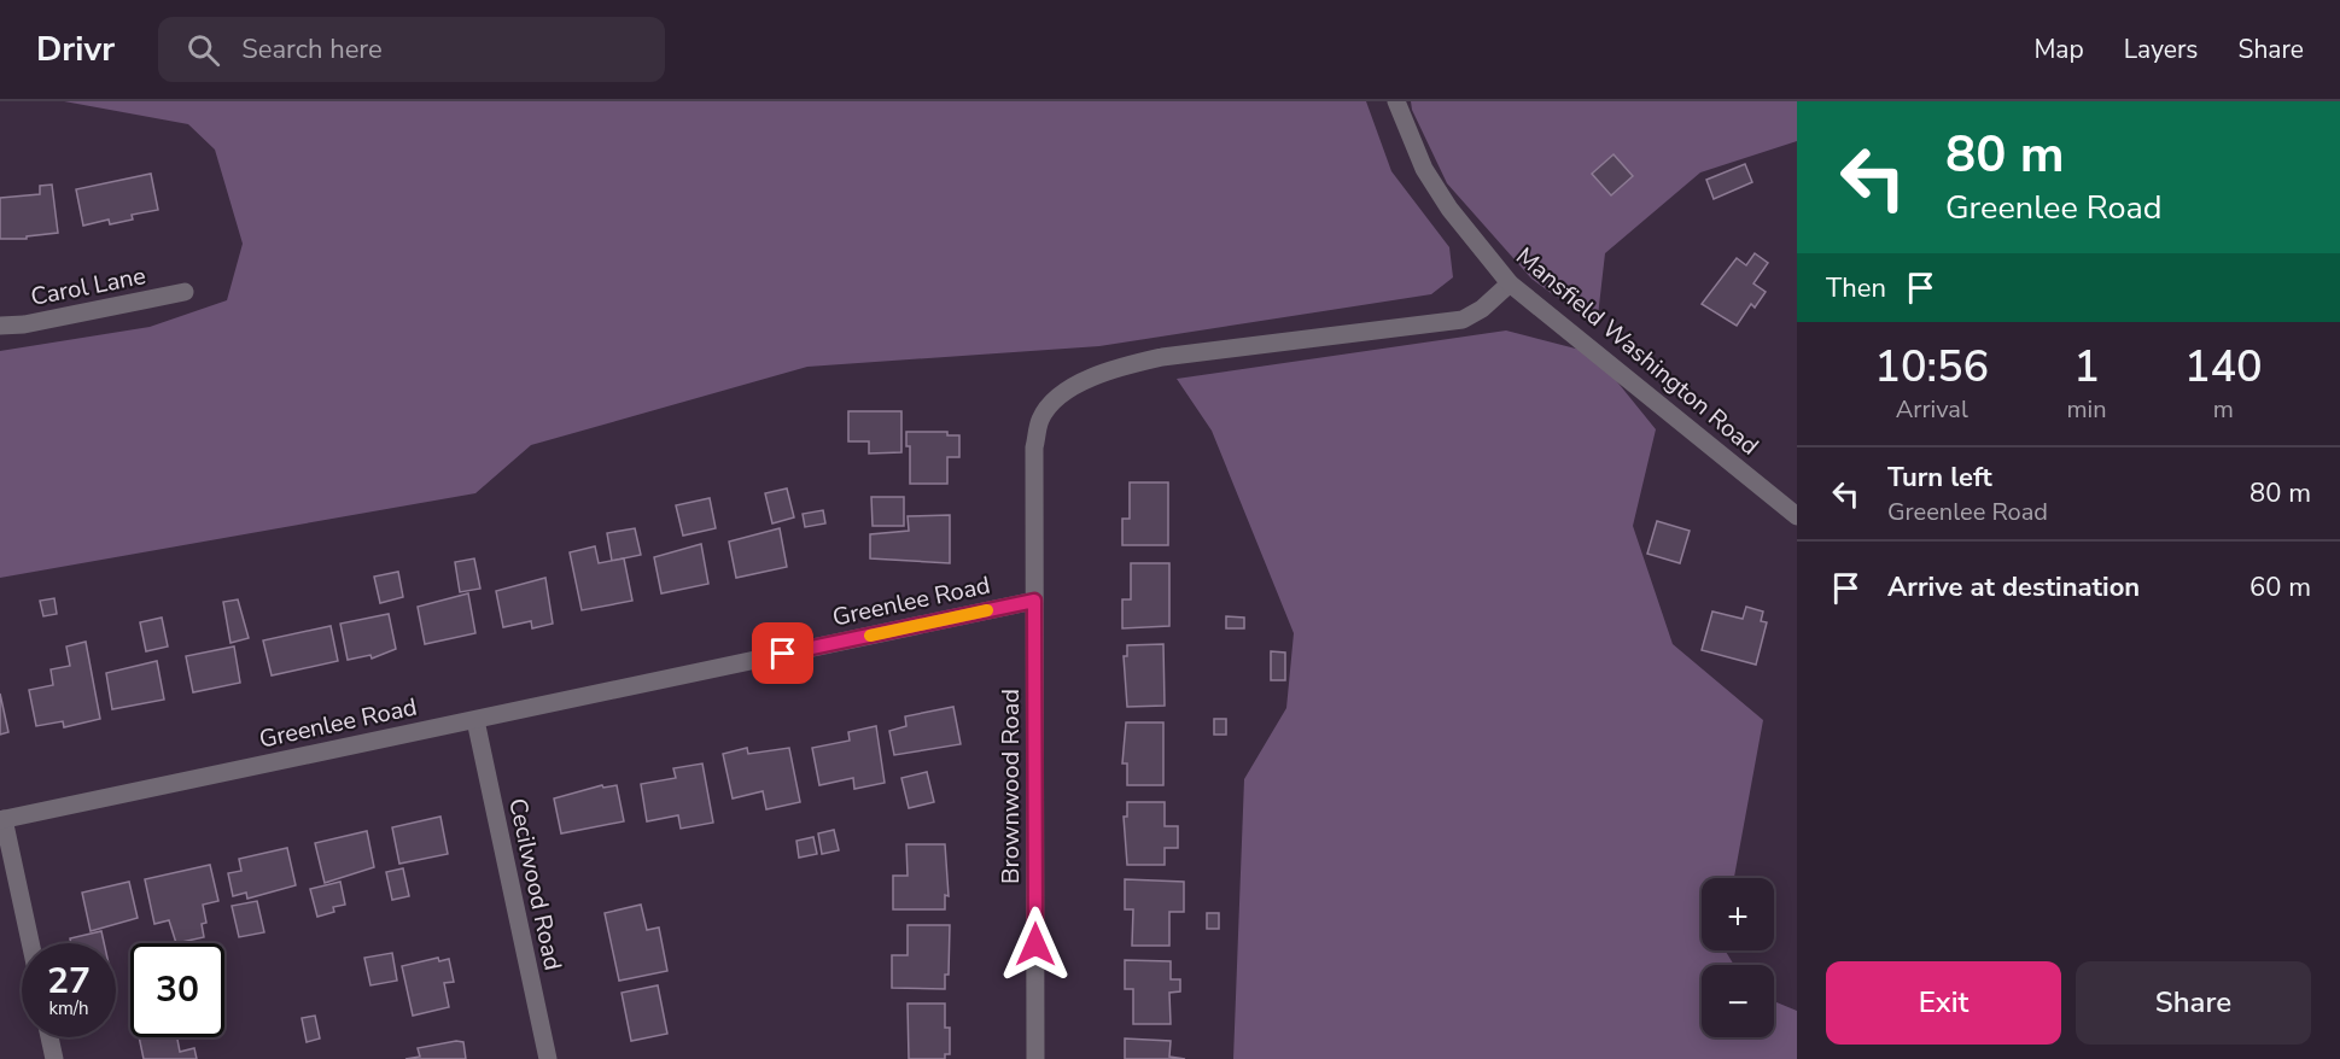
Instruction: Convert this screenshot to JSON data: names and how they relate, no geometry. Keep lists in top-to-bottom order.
{
  "streets": {
    "street": [
      "Carol Lane",
      "Mansfield Washington Road",
      "Greenlee Road",
      "Brownwood Road",
      "Cecilwood Road"
    ]
  },
  "crossings": [
    ["Greenlee Road", "Brownwood Road"],
    ["Greenlee Road", "Cecilwood Road"]
  ],
  "page": {
    "header": "Drivr",
    "search": "Search here",
    "nav": ["Map", "Layers", "Share"],
    "turn": ["80 m", "Greenlee Road"],
    "then": "Then",
    "eta": [
      "10:56",
      "Arrival",
      "1",
      "min",
      "140",
      "m"
    ],
    "list": [
      {
        "name": "Turn left",
        "note": "Greenlee Road",
        "value": "80 m"
      },
      {
        "name": "Arrive at destination",
        "value": "60 m"
      }
    ],
    "map_buttons": ["+", "−"],
    "speed": "27 km/h",
    "limit": "30",
    "buttons": ["Exit", "Share"]
  }
}
